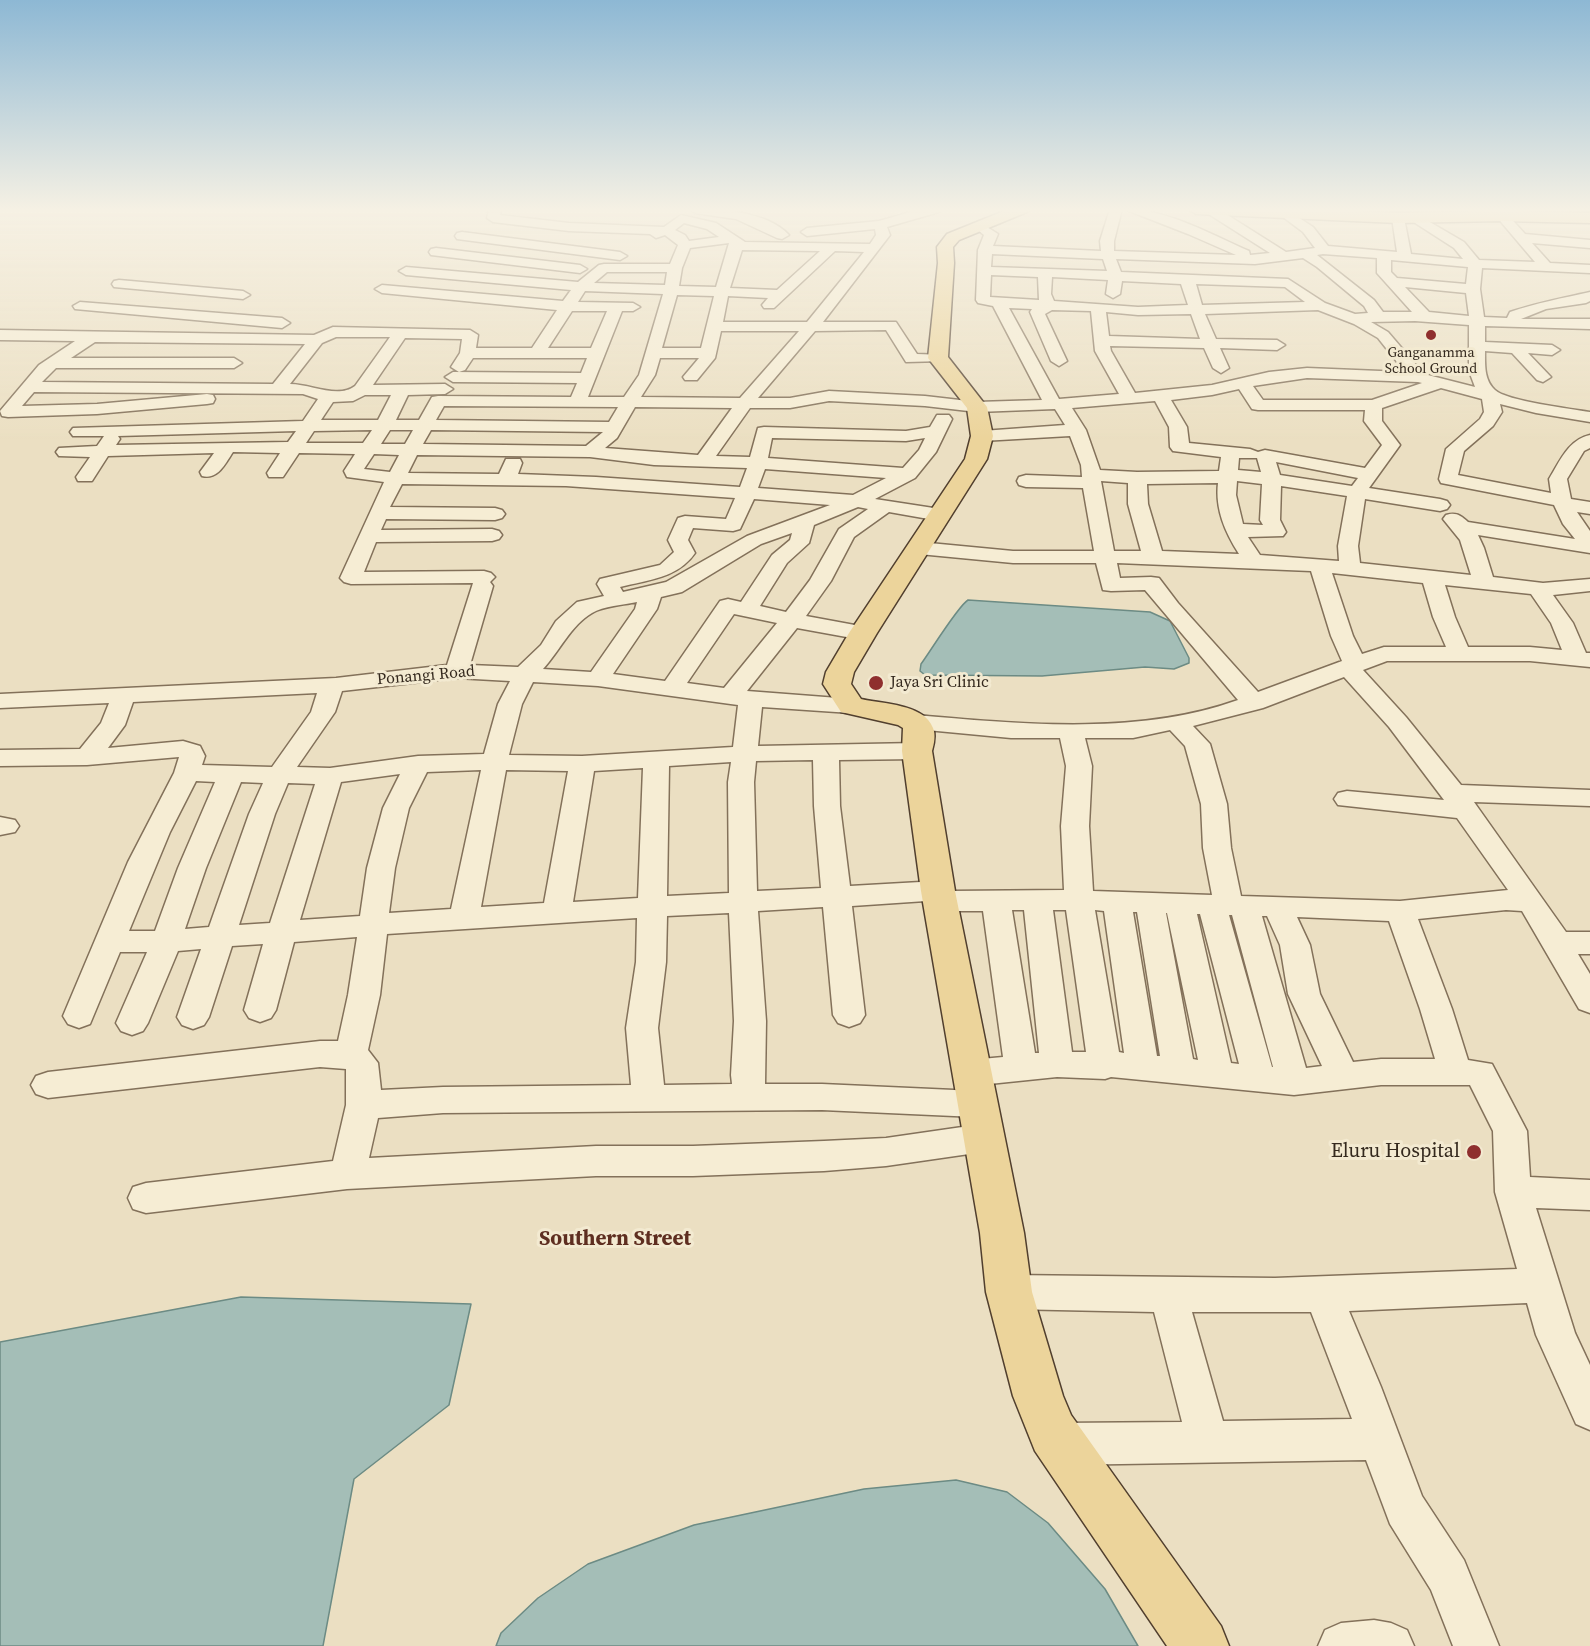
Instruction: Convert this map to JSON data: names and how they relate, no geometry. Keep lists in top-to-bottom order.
{
  "streets": {
    "street": ["Ponangi Road"]
  },
  "districts": ["Southern Street"],
  "places": ["Ganganamma School Ground", "Jaya Sri Clinic", "Eluru Hospital"]
}
